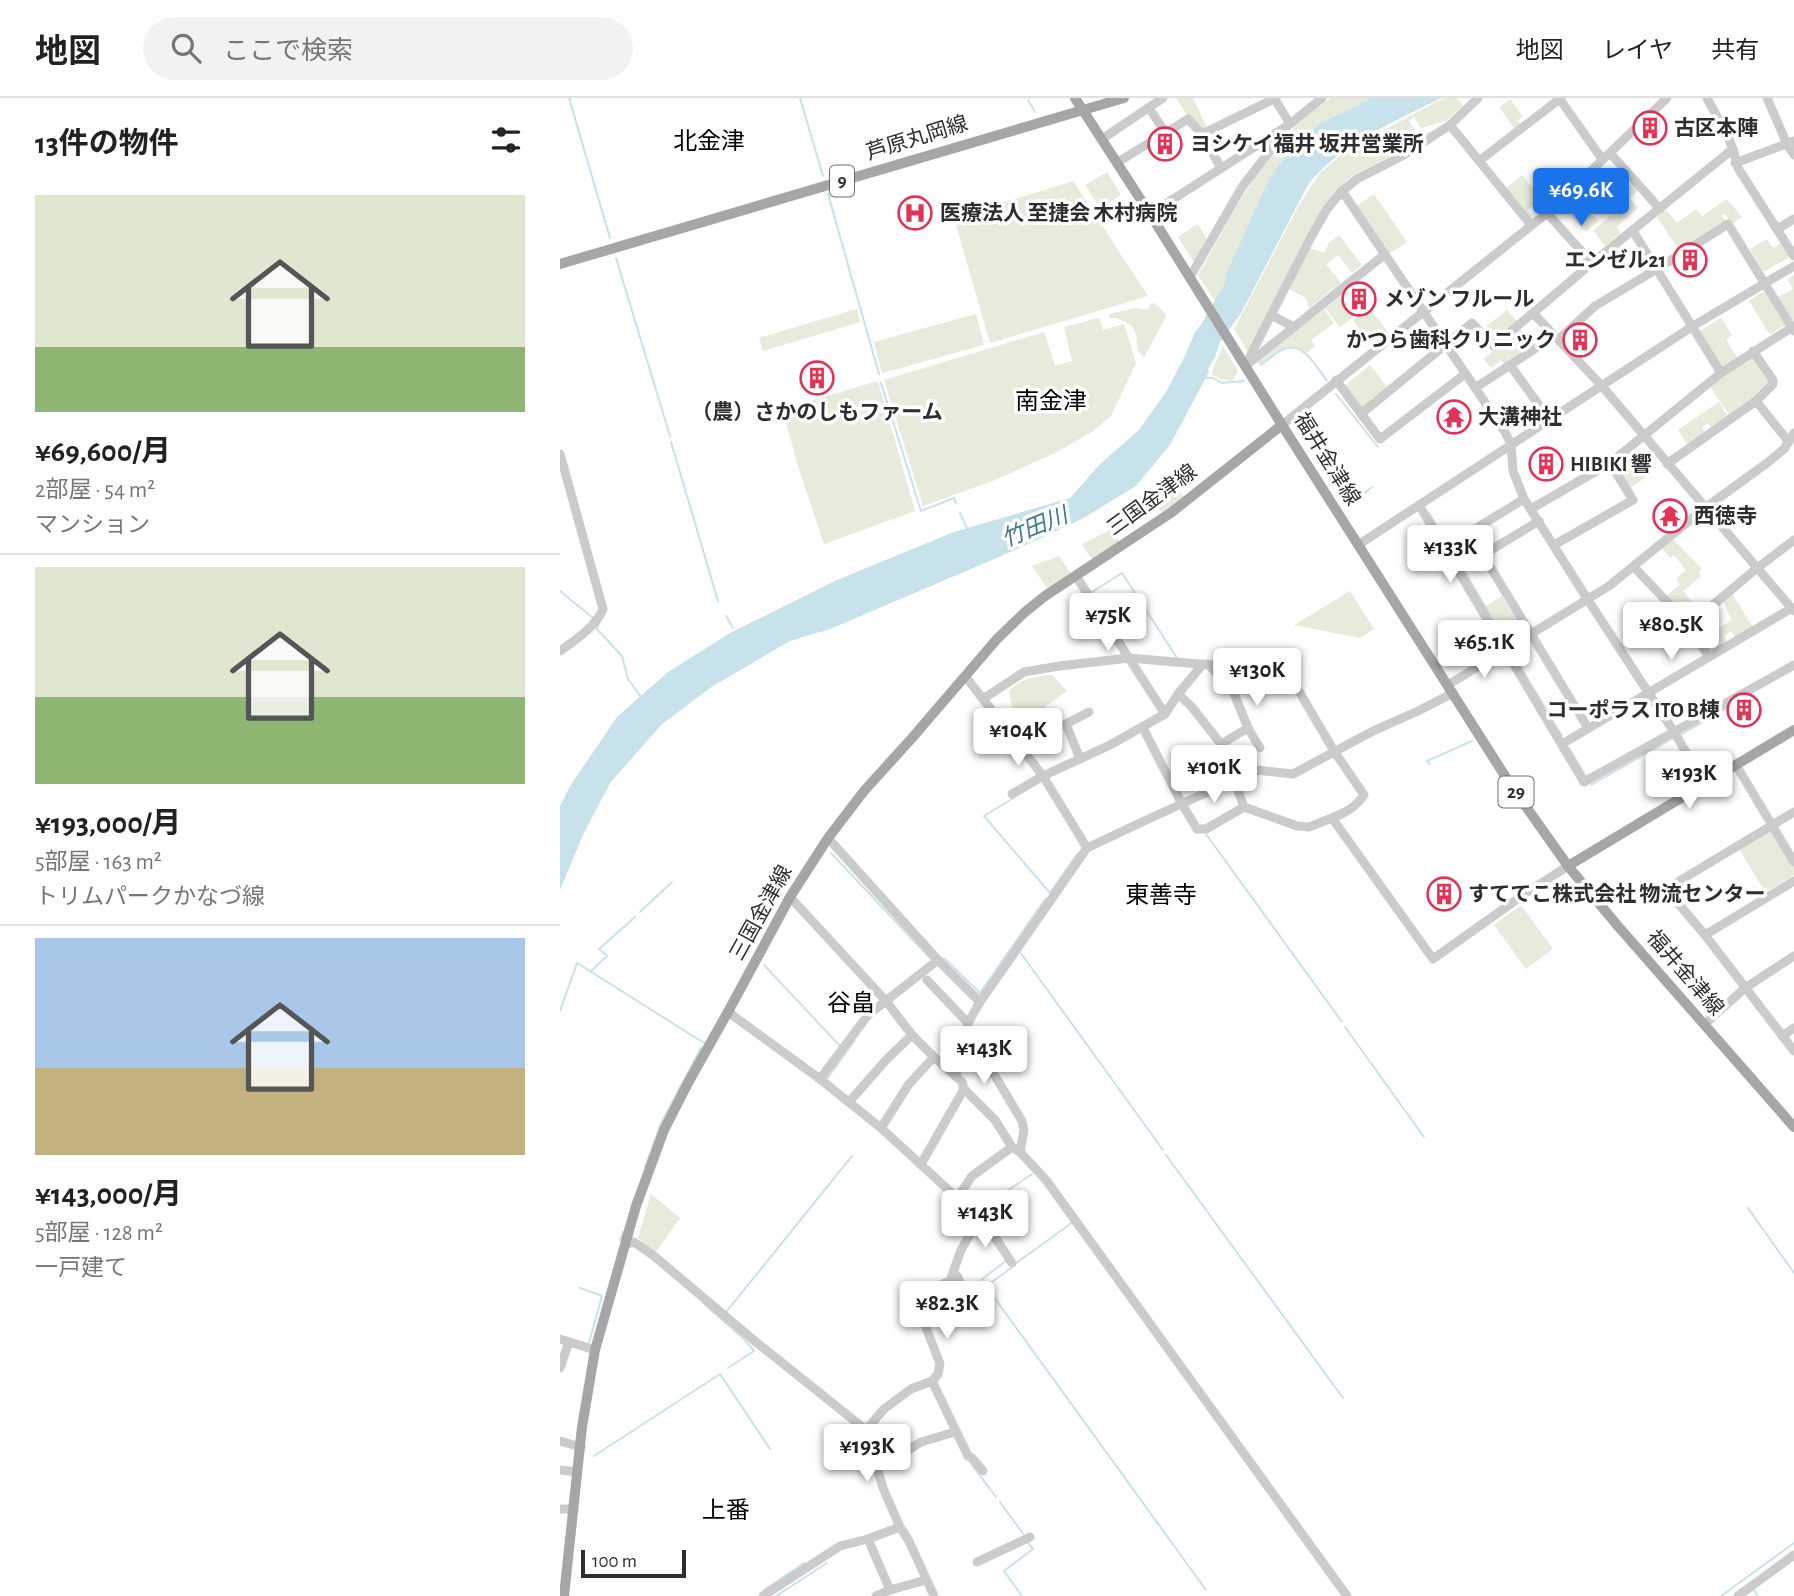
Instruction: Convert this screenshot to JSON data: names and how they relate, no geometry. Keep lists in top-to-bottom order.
{
  "streets": {
    "main road": [
      "芦原丸岡線",
      "9",
      "福井金津線",
      "三国金津線",
      "29"
    ]
  },
  "crossings": [
    ["芦原丸岡線", "福井金津線"],
    ["福井金津線", "三国金津線"]
  ],
  "districts": [
    "北金津",
    "南金津",
    "東善寺",
    "谷畠",
    "上番"
  ],
  "water": ["竹田川"],
  "places": {
    "building": [
      "古区本陣",
      "ヨシケイ福井 坂井営業所",
      "エンゼル21",
      "メゾン フルール",
      "かつら歯科クリニック",
      "（農）さかのしもファーム",
      "HIBIKI 響",
      "コーポラス ITO B棟",
      "すててこ株式会社 物流センター"
    ],
    "hospital": ["医療法人 至捷会 木村病院"],
    "temple": ["大溝神社", "西徳寺"]
  },
  "scale_bar": "100 m",
  "page": {
    "header": "地図",
    "search": "ここで検索",
    "nav": ["地図", "レイヤ", "共有"],
    "heading": "13件の物件",
    "price": [
      "¥69.6K",
      "¥133K",
      "¥75K",
      "¥80.5K",
      "¥65.1K",
      "¥130K",
      "¥104K",
      "¥101K",
      "¥193K",
      "¥143K",
      "¥143K",
      "¥82.3K",
      "¥193K"
    ],
    "list": [
      {
        "name": "¥69,600/月",
        "note": "2部屋 · 54 m² · マンション"
      },
      {
        "name": "¥193,000/月",
        "note": "5部屋 · 163 m² · トリムパークかなづ線"
      },
      {
        "name": "¥143,000/月",
        "note": "5部屋 · 128 m² · 一戸建て"
      }
    ],
    "scale": "100 m"
  }
}
